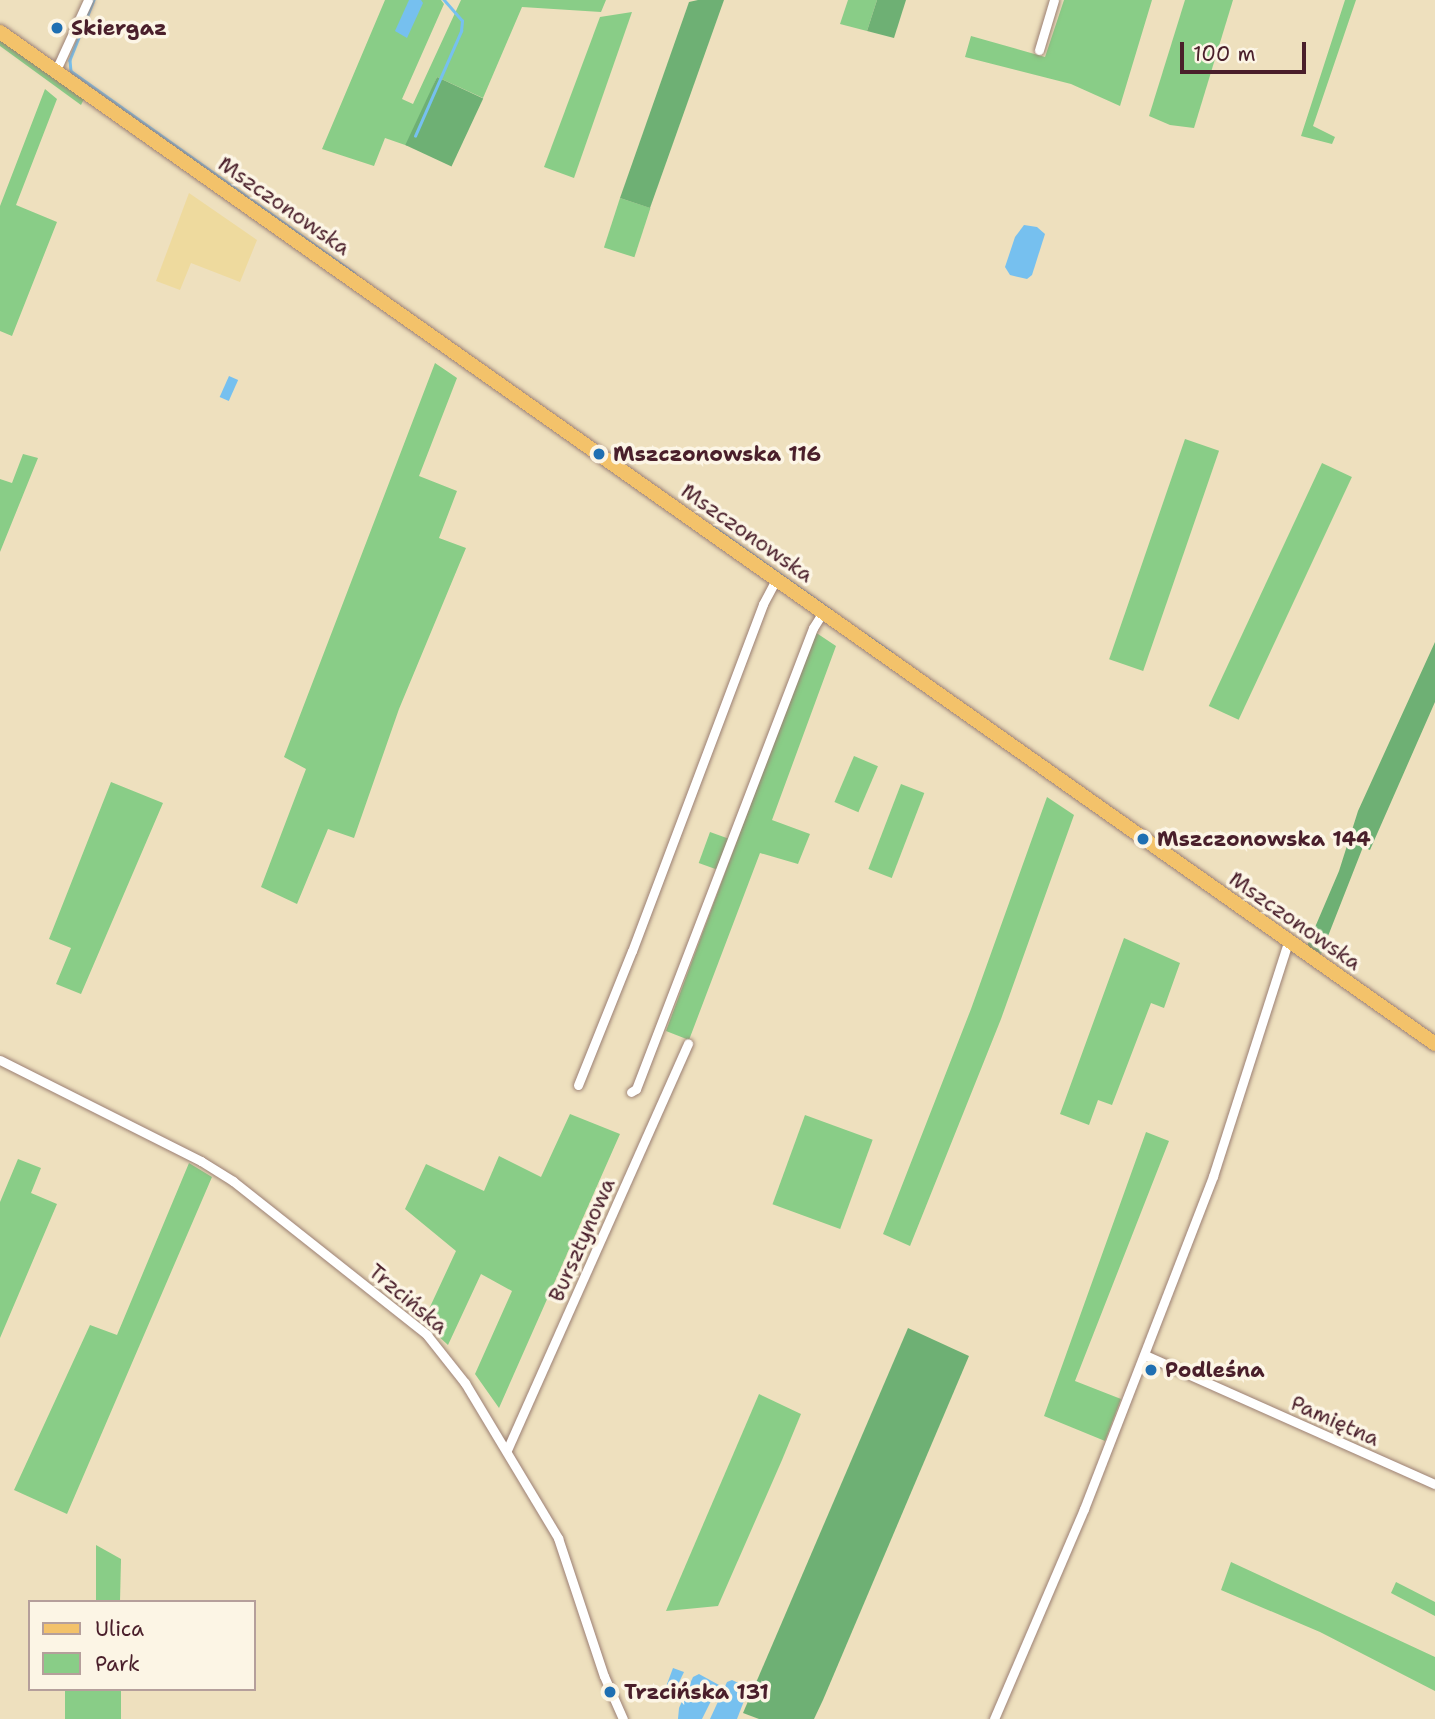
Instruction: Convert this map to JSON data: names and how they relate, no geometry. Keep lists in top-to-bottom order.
{
  "streets": {
    "main road": ["Mszczonowska"],
    "street": ["Bursztynowa", "Trzcińska", "Pamiętna"]
  },
  "crossings": [
    ["Bursztynowa", "Trzcińska"]
  ],
  "places": [
    "Skiergaz",
    "Mszczonowska 116",
    "Mszczonowska 144",
    "Podleśna",
    "Trzcińska 131"
  ],
  "legend": ["Ulica", "Park"],
  "scale_bar": "100 m"
}
